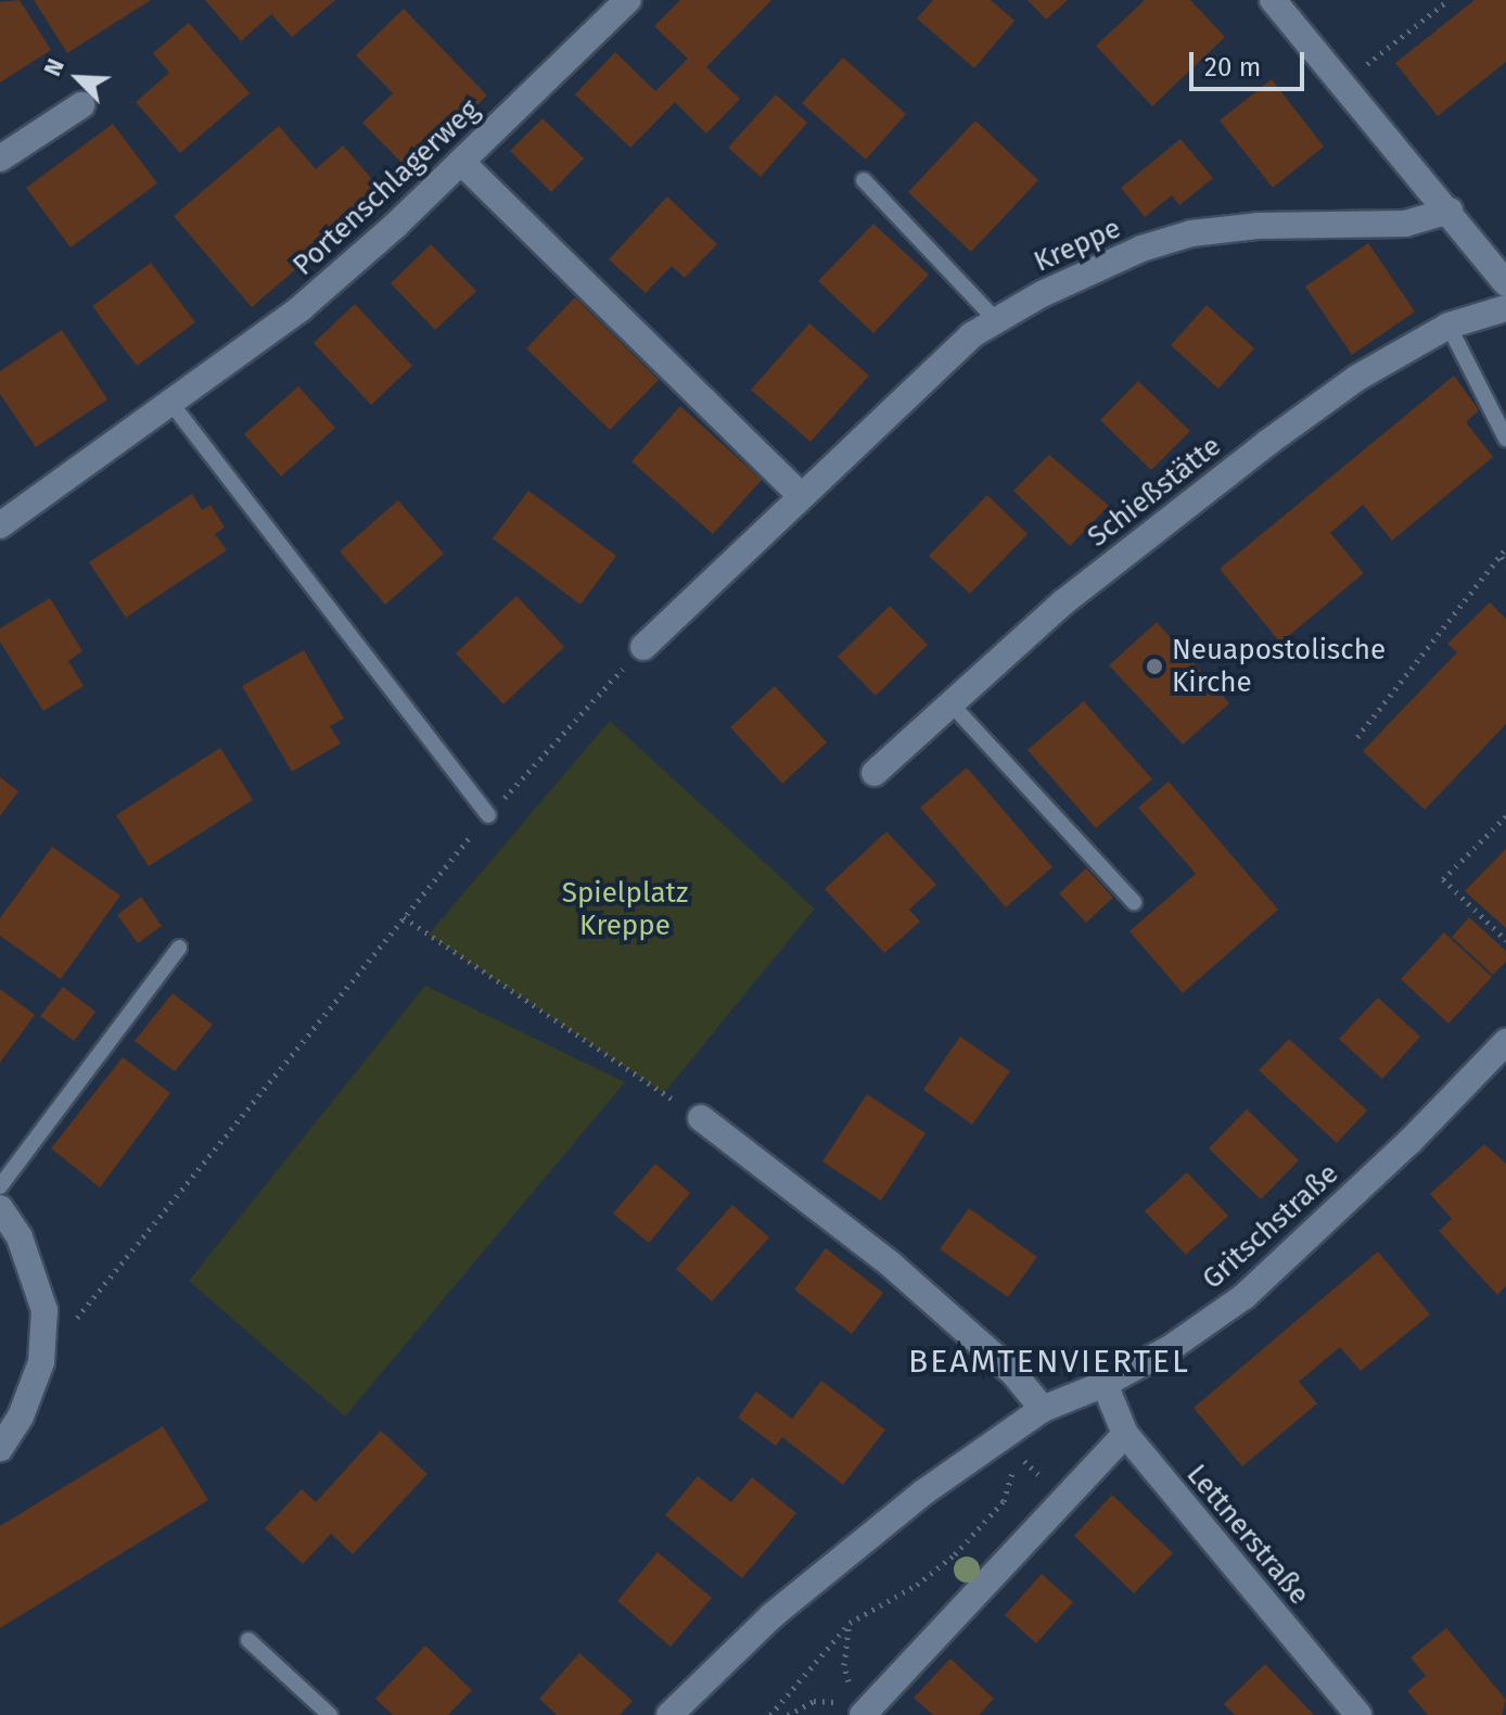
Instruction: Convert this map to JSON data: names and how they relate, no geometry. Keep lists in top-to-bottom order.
{
  "streets": {
    "street": [
      "Portenschlagerweg",
      "Kreppe",
      "Schießstätte",
      "Gritschstraße",
      "Lettnerstraße"
    ]
  },
  "crossings": [
    ["Gritschstraße", "Lettnerstraße"]
  ],
  "districts": ["BEAMTENVIERTEL"],
  "parks": ["Spielplatz Kreppe"],
  "places": ["Neuapostolische Kirche"],
  "scale_bar": "20 m",
  "north": "top left"
}
